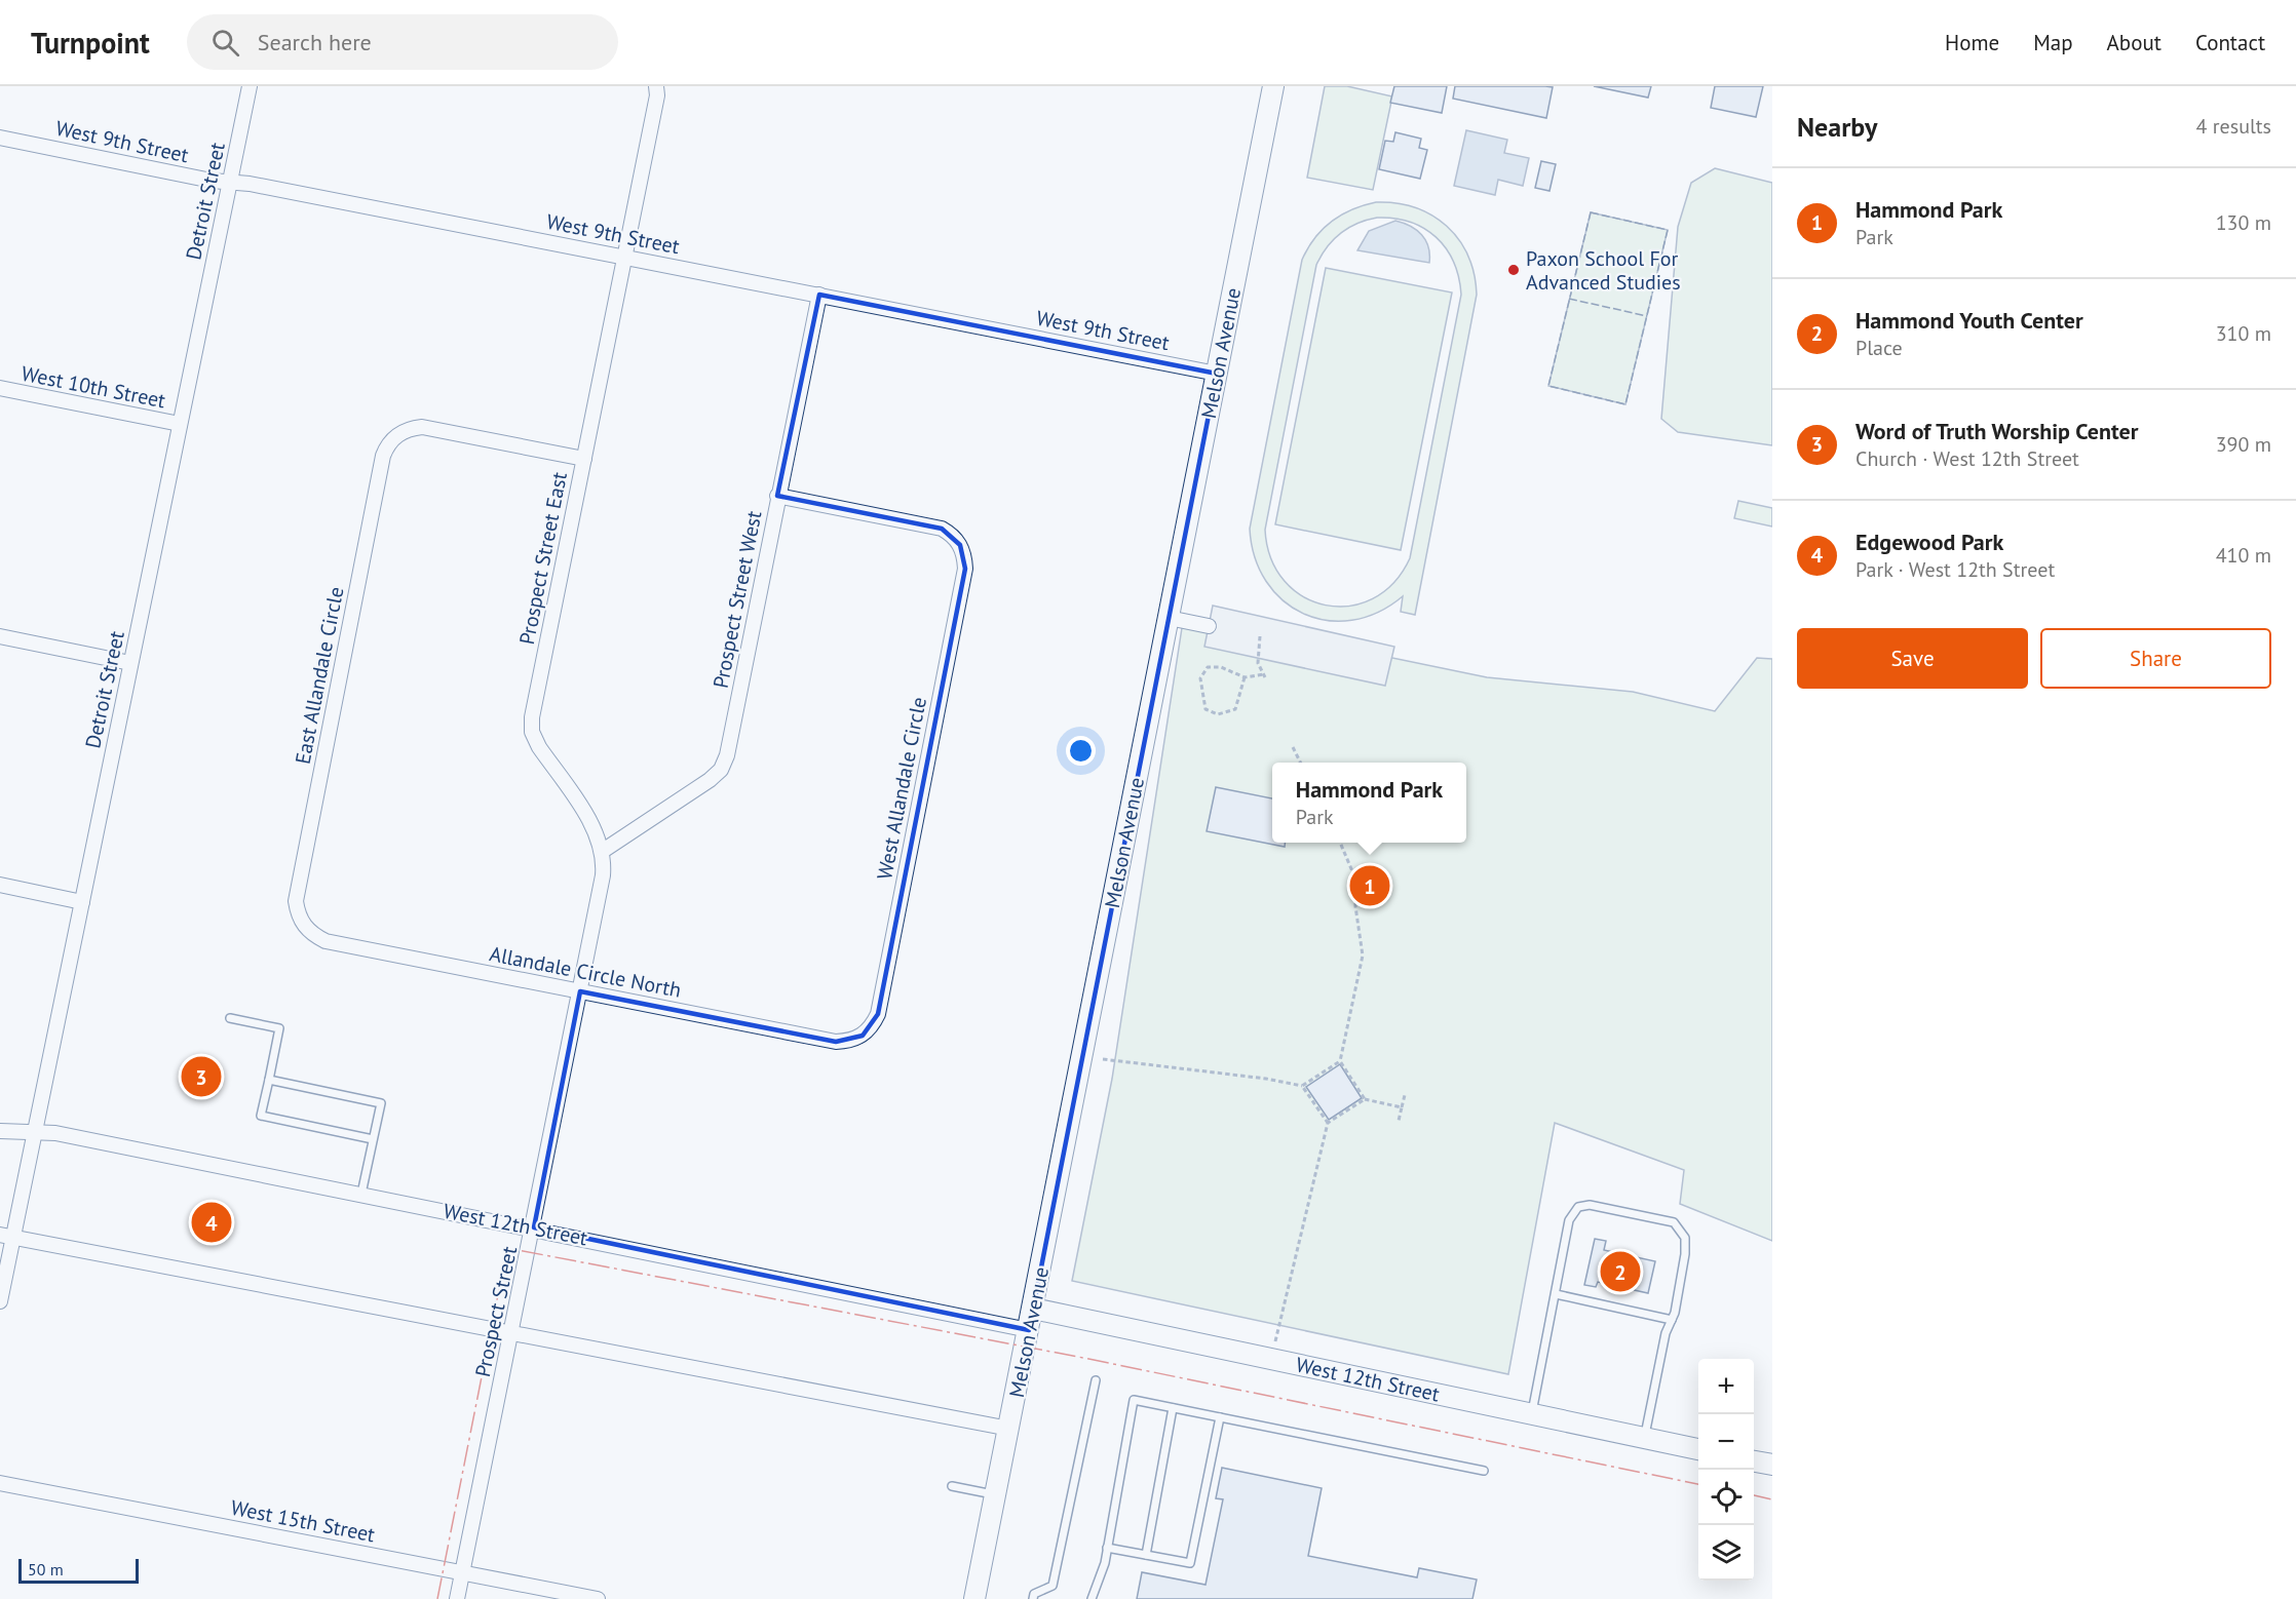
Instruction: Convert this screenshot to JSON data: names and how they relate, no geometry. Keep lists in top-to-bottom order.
{
  "streets": {
    "street": [
      "West 9th Street",
      "Detroit Street",
      "Melson Avenue",
      "West 10th Street",
      "Prospect Street East",
      "Prospect Street West",
      "East Allandale Circle",
      "West Allandale Circle",
      "Allandale Circle North",
      "West 12th Street",
      "Prospect Street",
      "West 15th Street"
    ]
  },
  "crossings": [
    ["West 9th Street", "Detroit Street"],
    ["West 9th Street", "Melson Avenue"],
    ["West 9th Street", "Prospect Street East"],
    ["West 9th Street", "Prospect Street West"],
    ["Detroit Street", "West 10th Street"],
    ["Detroit Street", "West 12th Street"],
    ["Melson Avenue", "West 12th Street"],
    ["Prospect Street East", "Prospect Street West"],
    ["Prospect Street East", "East Allandale Circle"],
    ["Prospect Street East", "Prospect Street"],
    ["Prospect Street West", "West Allandale Circle"],
    ["Prospect Street West", "Prospect Street"],
    ["East Allandale Circle", "Allandale Circle North"],
    ["West Allandale Circle", "Allandale Circle North"],
    ["Allandale Circle North", "Prospect Street"],
    ["West 12th Street", "Prospect Street"],
    ["Prospect Street", "West 15th Street"]
  ],
  "places": ["Paxon School For Advanced Studies"],
  "scale_bar": "50 m",
  "page": {
    "header": "Turnpoint",
    "search": "Search here",
    "nav": [
      "Home",
      "Map",
      "About",
      "Contact"
    ],
    "heading": ["Nearby", "4 results"],
    "list": [
      {
        "mark": "1",
        "name": "Hammond Park",
        "note": "Park",
        "value": "130 m"
      },
      {
        "mark": "2",
        "name": "Hammond Youth Center",
        "note": "Place",
        "value": "310 m"
      },
      {
        "mark": "3",
        "name": "Word of Truth Worship Center",
        "note": "Church · West 12th Street",
        "value": "390 m"
      },
      {
        "mark": "4",
        "name": "Edgewood Park",
        "note": "Park · West 12th Street",
        "value": "410 m"
      }
    ],
    "buttons": ["Save", "Share"],
    "popup": ["Hammond Park", "Park"],
    "pins": [
      "1",
      "3",
      "4",
      "2"
    ],
    "map_buttons": ["+", "−"],
    "scale": "50 m"
  }
}
